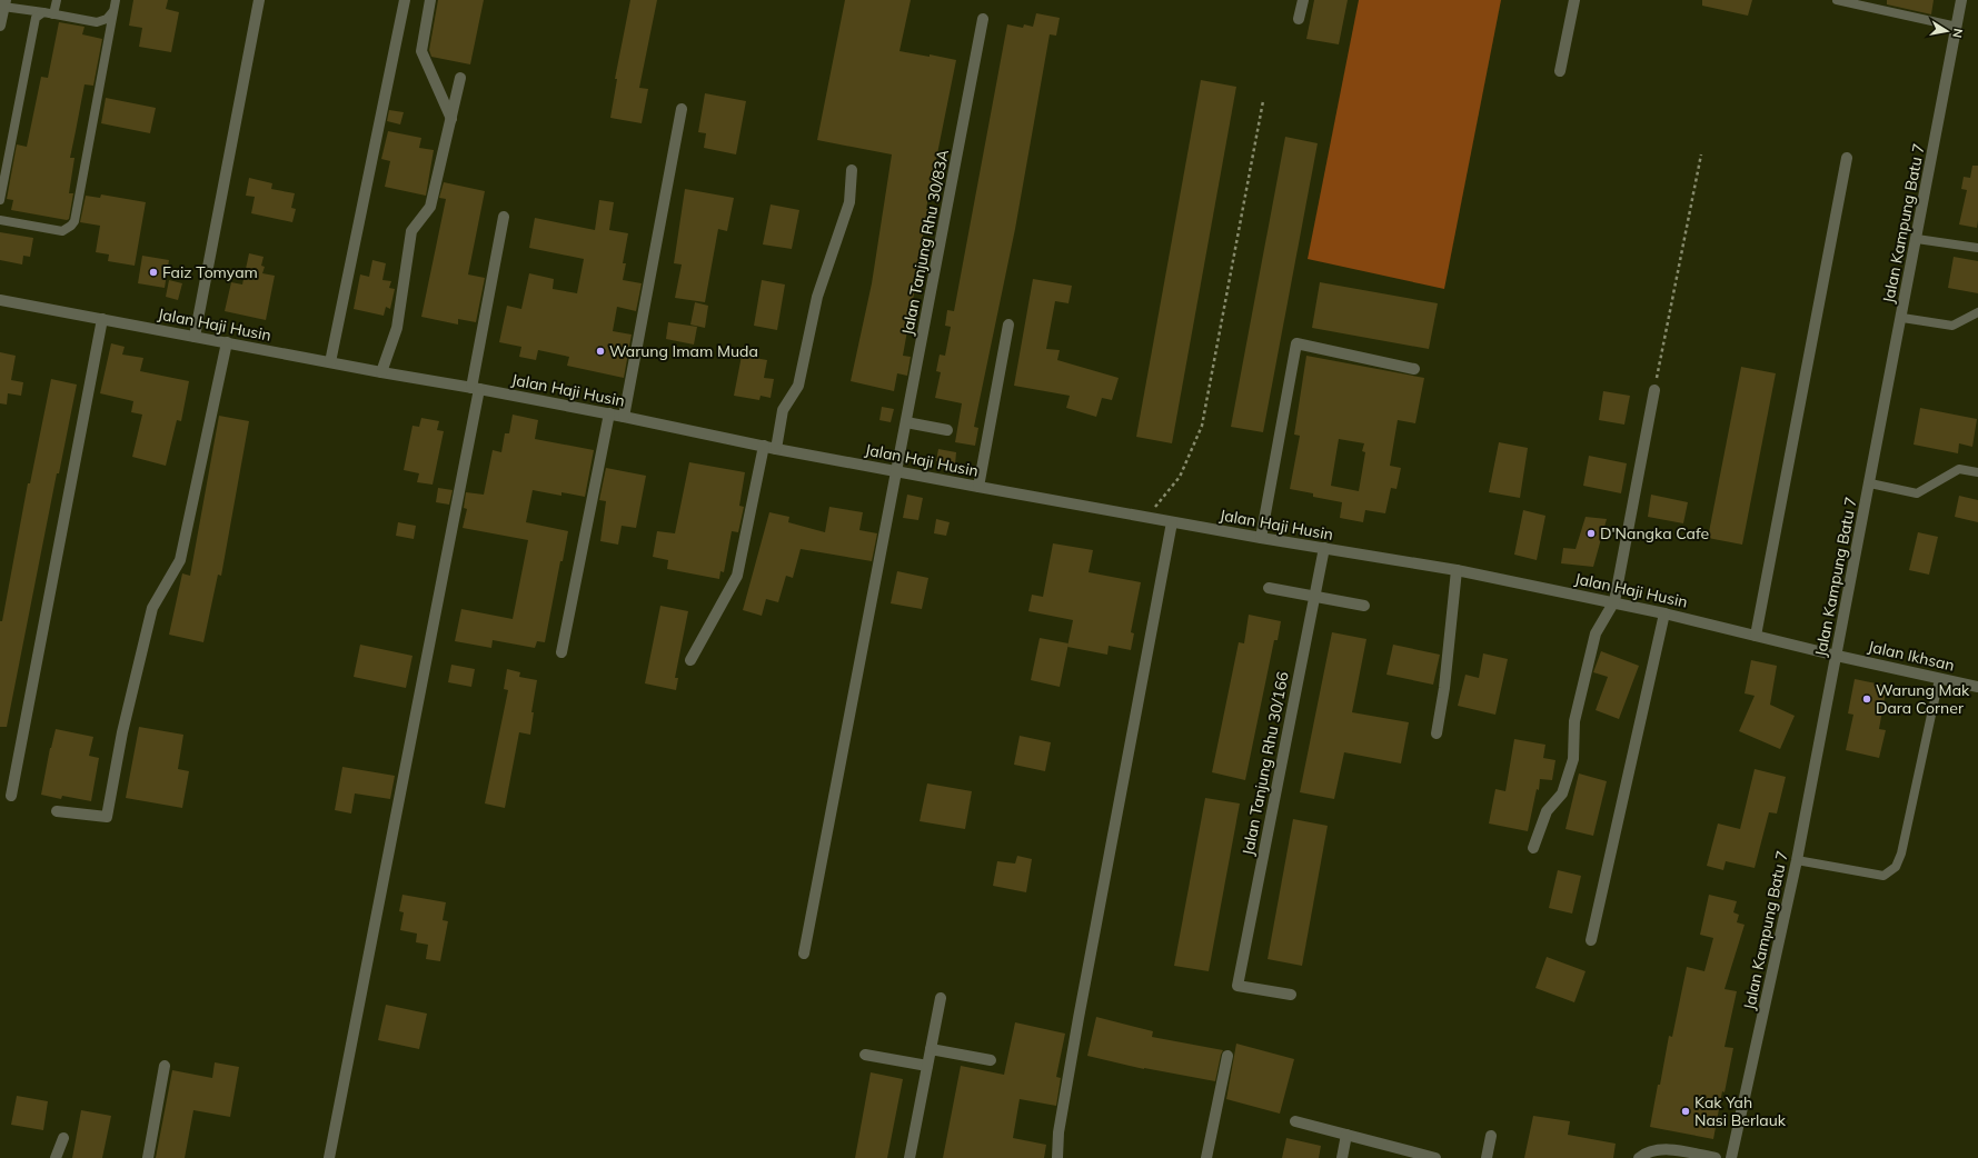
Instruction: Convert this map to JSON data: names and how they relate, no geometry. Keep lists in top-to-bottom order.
{
  "streets": {
    "street": [
      "Jalan Kampung Batu 7",
      "Jalan Tanjung Rhu 30/83A",
      "Jalan Haji Husin",
      "Jalan Ikhsan",
      "Jalan Tanjung Rhu 30/166"
    ]
  },
  "crossings": [
    ["Jalan Kampung Batu 7", "Jalan Haji Husin"],
    ["Jalan Kampung Batu 7", "Jalan Ikhsan"],
    ["Jalan Tanjung Rhu 30/83A", "Jalan Haji Husin"],
    ["Jalan Haji Husin", "Jalan Ikhsan"],
    ["Jalan Haji Husin", "Jalan Tanjung Rhu 30/166"]
  ],
  "places": [
    "Faiz Tomyam",
    "Warung Imam Muda",
    "D'Nangka Cafe",
    "Warung Mak Dara Corner",
    "Kak Yah Nasi Berlauk"
  ],
  "north": "right"
}
